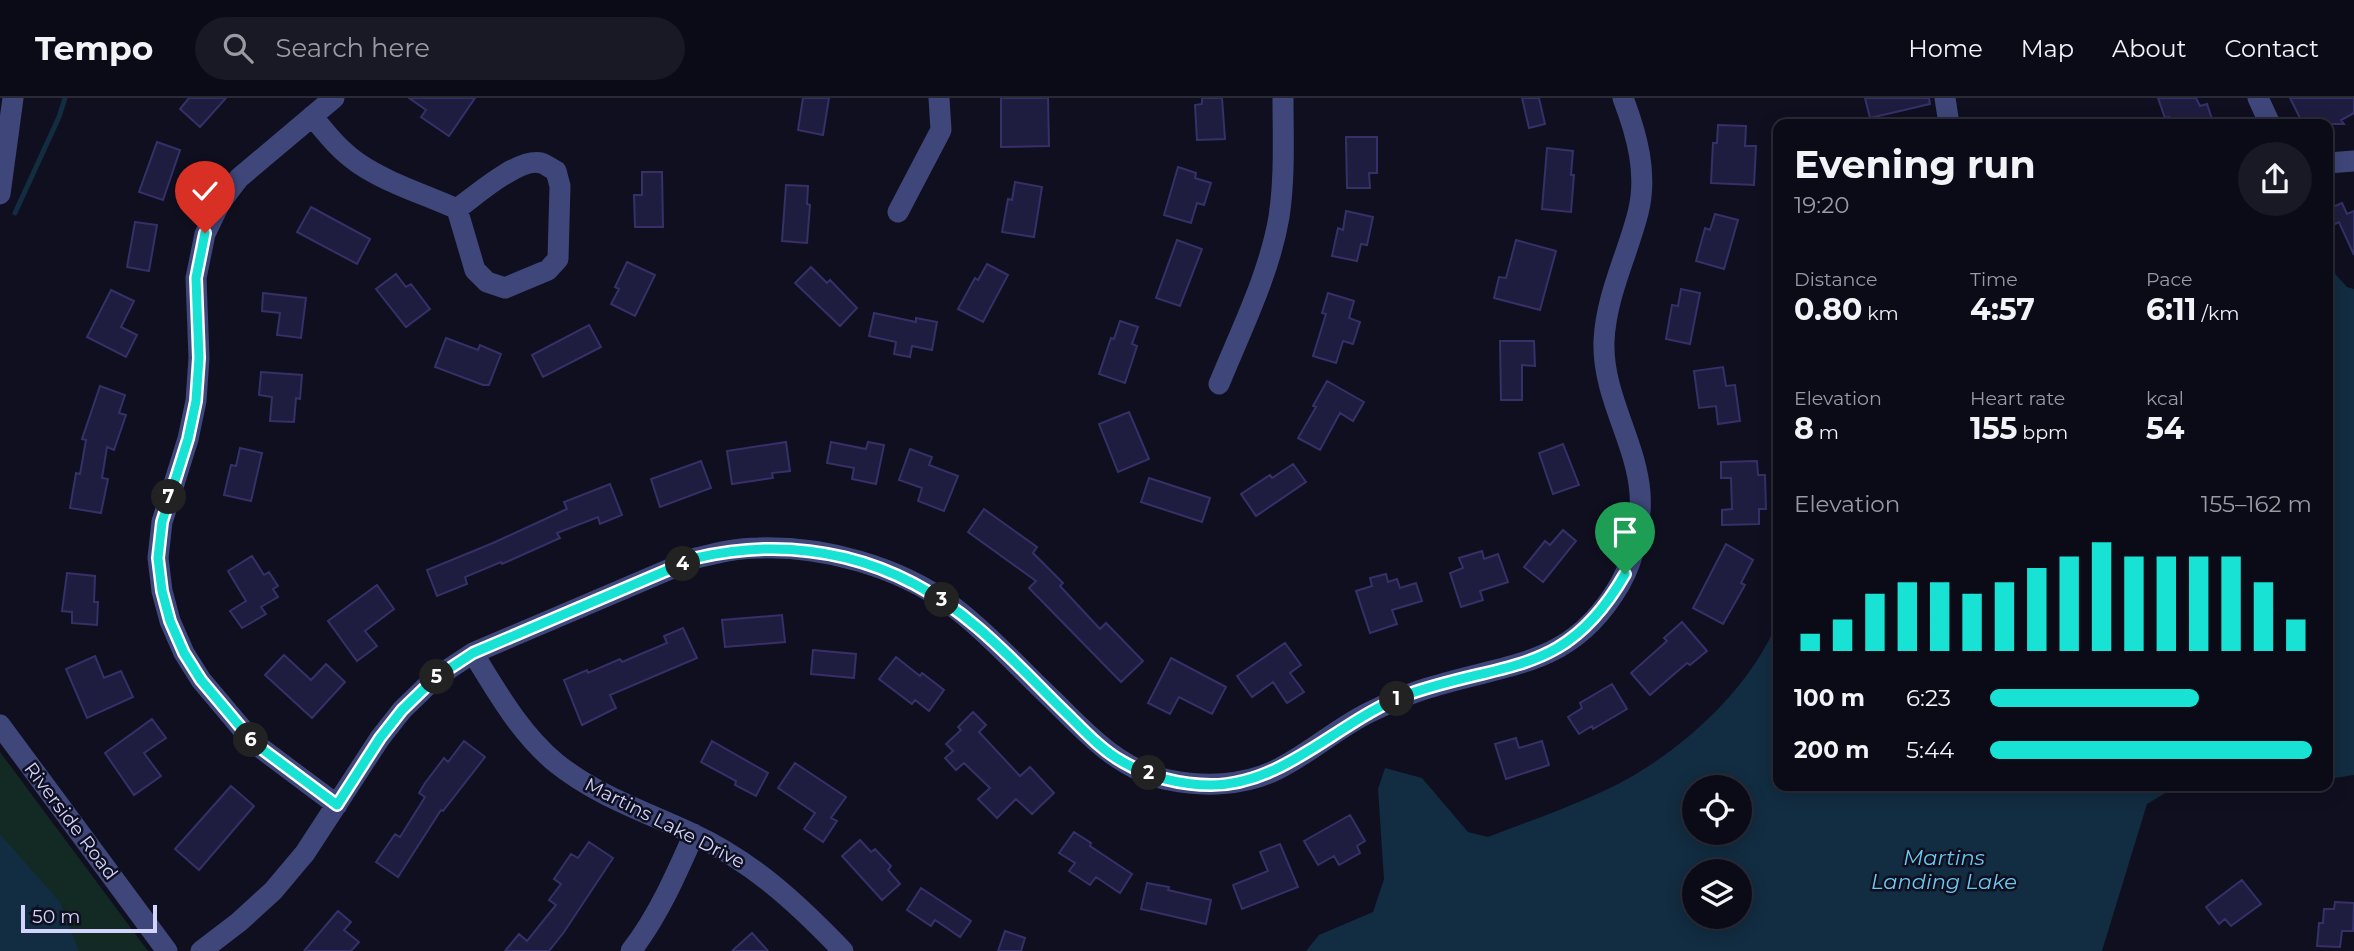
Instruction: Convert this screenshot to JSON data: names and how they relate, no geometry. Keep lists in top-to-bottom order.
{
  "streets": {
    "street": ["Riverside Road", "Martins Lake Drive"]
  },
  "water": ["Martins Landing Lake"],
  "scale_bar": "50 m",
  "page": {
    "header": "Tempo",
    "search": "Search here",
    "nav": [
      "Home",
      "Map",
      "About",
      "Contact"
    ],
    "heading": ["Evening run", "19:20"],
    "stats": [
      ["Distance", "0.80 km"],
      ["Time", "4:57"],
      ["Pace", "6:11 /km"],
      ["Elevation", "8 m"],
      ["Heart rate", "155 bpm"],
      ["kcal", "54"]
    ],
    "chart": ["Elevation", "155–162 m"],
    "pins": [
      "7",
      "4",
      "3",
      "5",
      "1",
      "6",
      "2"
    ],
    "list": [
      {
        "name": "100 m",
        "note": "6:23"
      },
      {
        "name": "200 m",
        "note": "5:44"
      }
    ],
    "scale": "50 m"
  }
}
